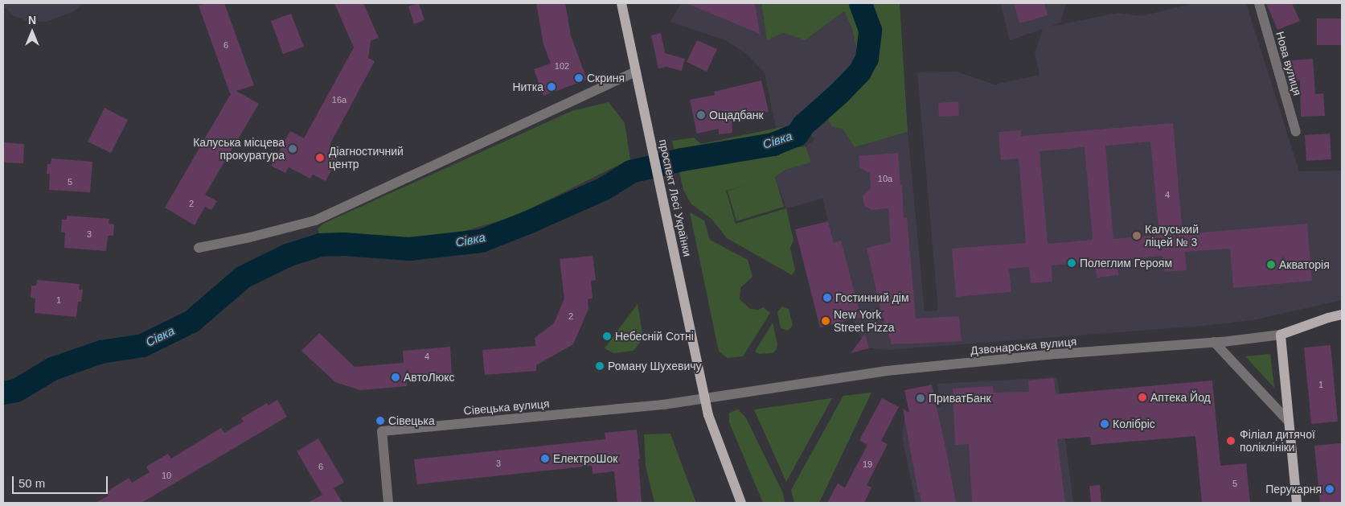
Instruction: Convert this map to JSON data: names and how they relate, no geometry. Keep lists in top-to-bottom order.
{
  "streets": {
    "main road": ["проспект Лесі Українки", "Дзвонарська вулиця"],
    "street": ["Нова вулиця", "Сівецька вулиця"]
  },
  "crossings": [
    ["проспект Лесі Українки", "Дзвонарська вулиця"],
    ["проспект Лесі Українки", "Сівецька вулиця"],
    ["Дзвонарська вулиця", "Сівецька вулиця"]
  ],
  "water": ["Сівка"],
  "places": [
    "Скриня",
    "Нитка",
    "Ощадбанк",
    "Калуська місцева прокуратура",
    "Діагностичний центр",
    "Калуський ліцей № 3",
    "Полеглим Героям",
    "Акваторія",
    "Гостинний дім",
    "New York Street Pizza",
    "Небесній Сотні",
    "Роману Шухевичу",
    "АвтоЛюкс",
    "Аптека Йод",
    "ПриватБанк",
    "Сівецька",
    "Колібріс",
    "Філіал дитячої поліклініки",
    "ЕлектроШок",
    "Перукарня"
  ],
  "house_numbers": [
    "6",
    "102",
    "16а",
    "10а",
    "5",
    "4",
    "2",
    "3",
    "1",
    "2",
    "4",
    "1",
    "3",
    "19",
    "6",
    "10",
    "5"
  ],
  "scale_bar": "50 m",
  "north": "top"
}
